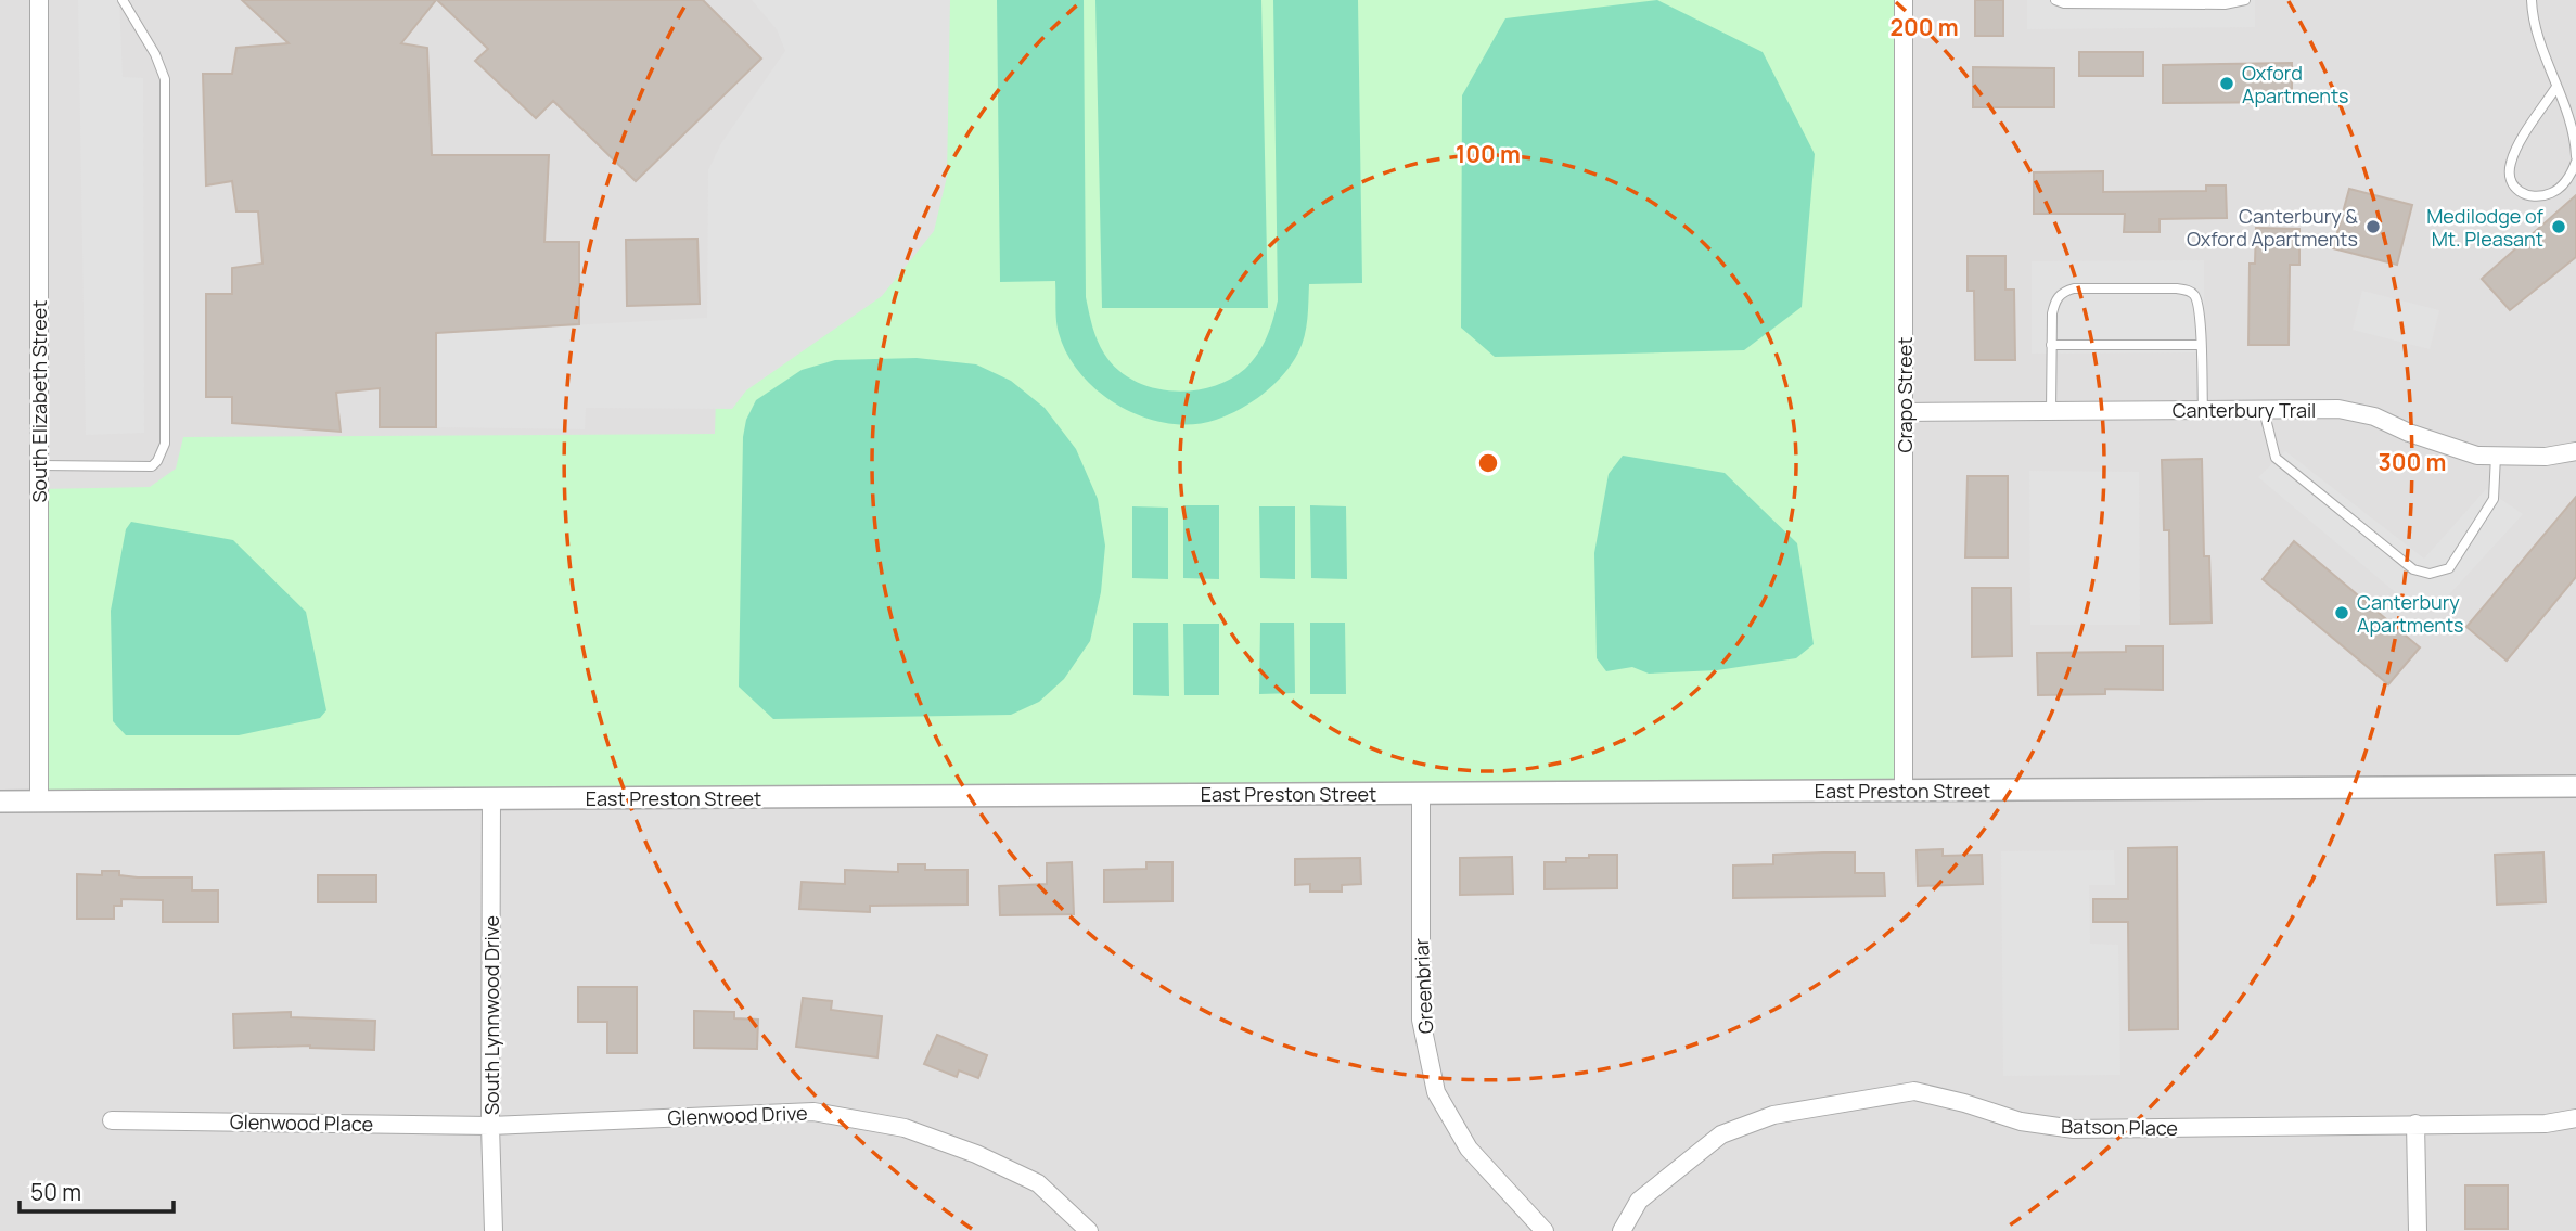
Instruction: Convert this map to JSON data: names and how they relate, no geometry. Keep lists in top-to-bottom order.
{
  "streets": {
    "street": [
      "Crapo Street",
      "South Elizabeth Street",
      "Canterbury Trail",
      "East Preston Street",
      "Greenbriar",
      "South Lynnwood Drive",
      "Glenwood Drive",
      "Glenwood Place",
      "Batson Place"
    ]
  },
  "crossings": [
    ["Crapo Street", "Canterbury Trail"],
    ["Crapo Street", "East Preston Street"],
    ["South Elizabeth Street", "East Preston Street"],
    ["East Preston Street", "Greenbriar"],
    ["East Preston Street", "South Lynnwood Drive"],
    ["South Lynnwood Drive", "Glenwood Drive"],
    ["South Lynnwood Drive", "Glenwood Place"],
    ["Glenwood Drive", "Glenwood Place"]
  ],
  "places": [
    "Oxford Apartments",
    "Canterbury & Oxford Apartments",
    "Medilodge of Mt. Pleasant",
    "Canterbury Apartments"
  ],
  "scale_bar": "50 m",
  "rings": ["200 m", "100 m", "300 m"]
}
